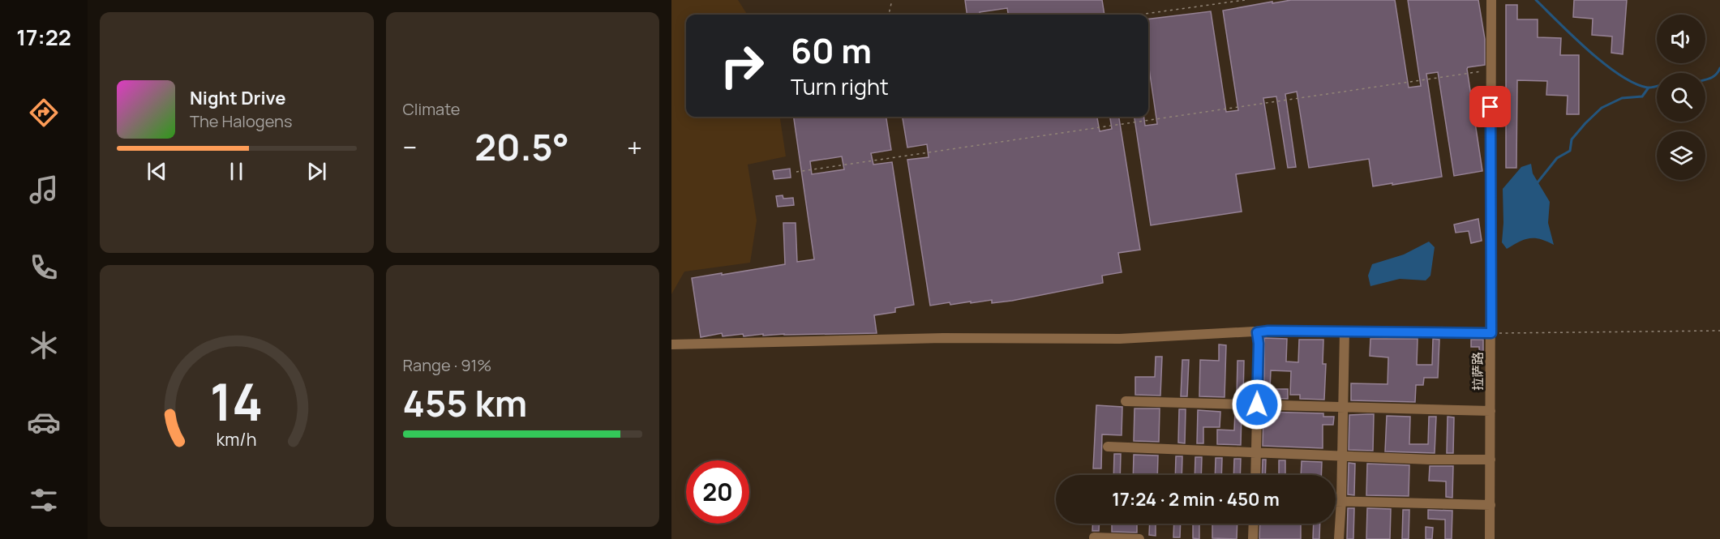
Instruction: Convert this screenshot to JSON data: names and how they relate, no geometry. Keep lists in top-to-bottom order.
{
  "streets": {
    "street": ["拉萨路"]
  },
  "page": {
    "tabs": "17:22",
    "tile": [
      "Climate",
      ["Range · 91%", "455 km"]
    ],
    "turn": ["60 m", "Turn right"],
    "song": ["Night Drive", "The Halogens"],
    "heat": ["−", "20.5°", "+"],
    "limit": "20",
    "trip": "17:24 · 2 min · 450 m",
    "gauge": ["14", "km/h"]
  }
}
